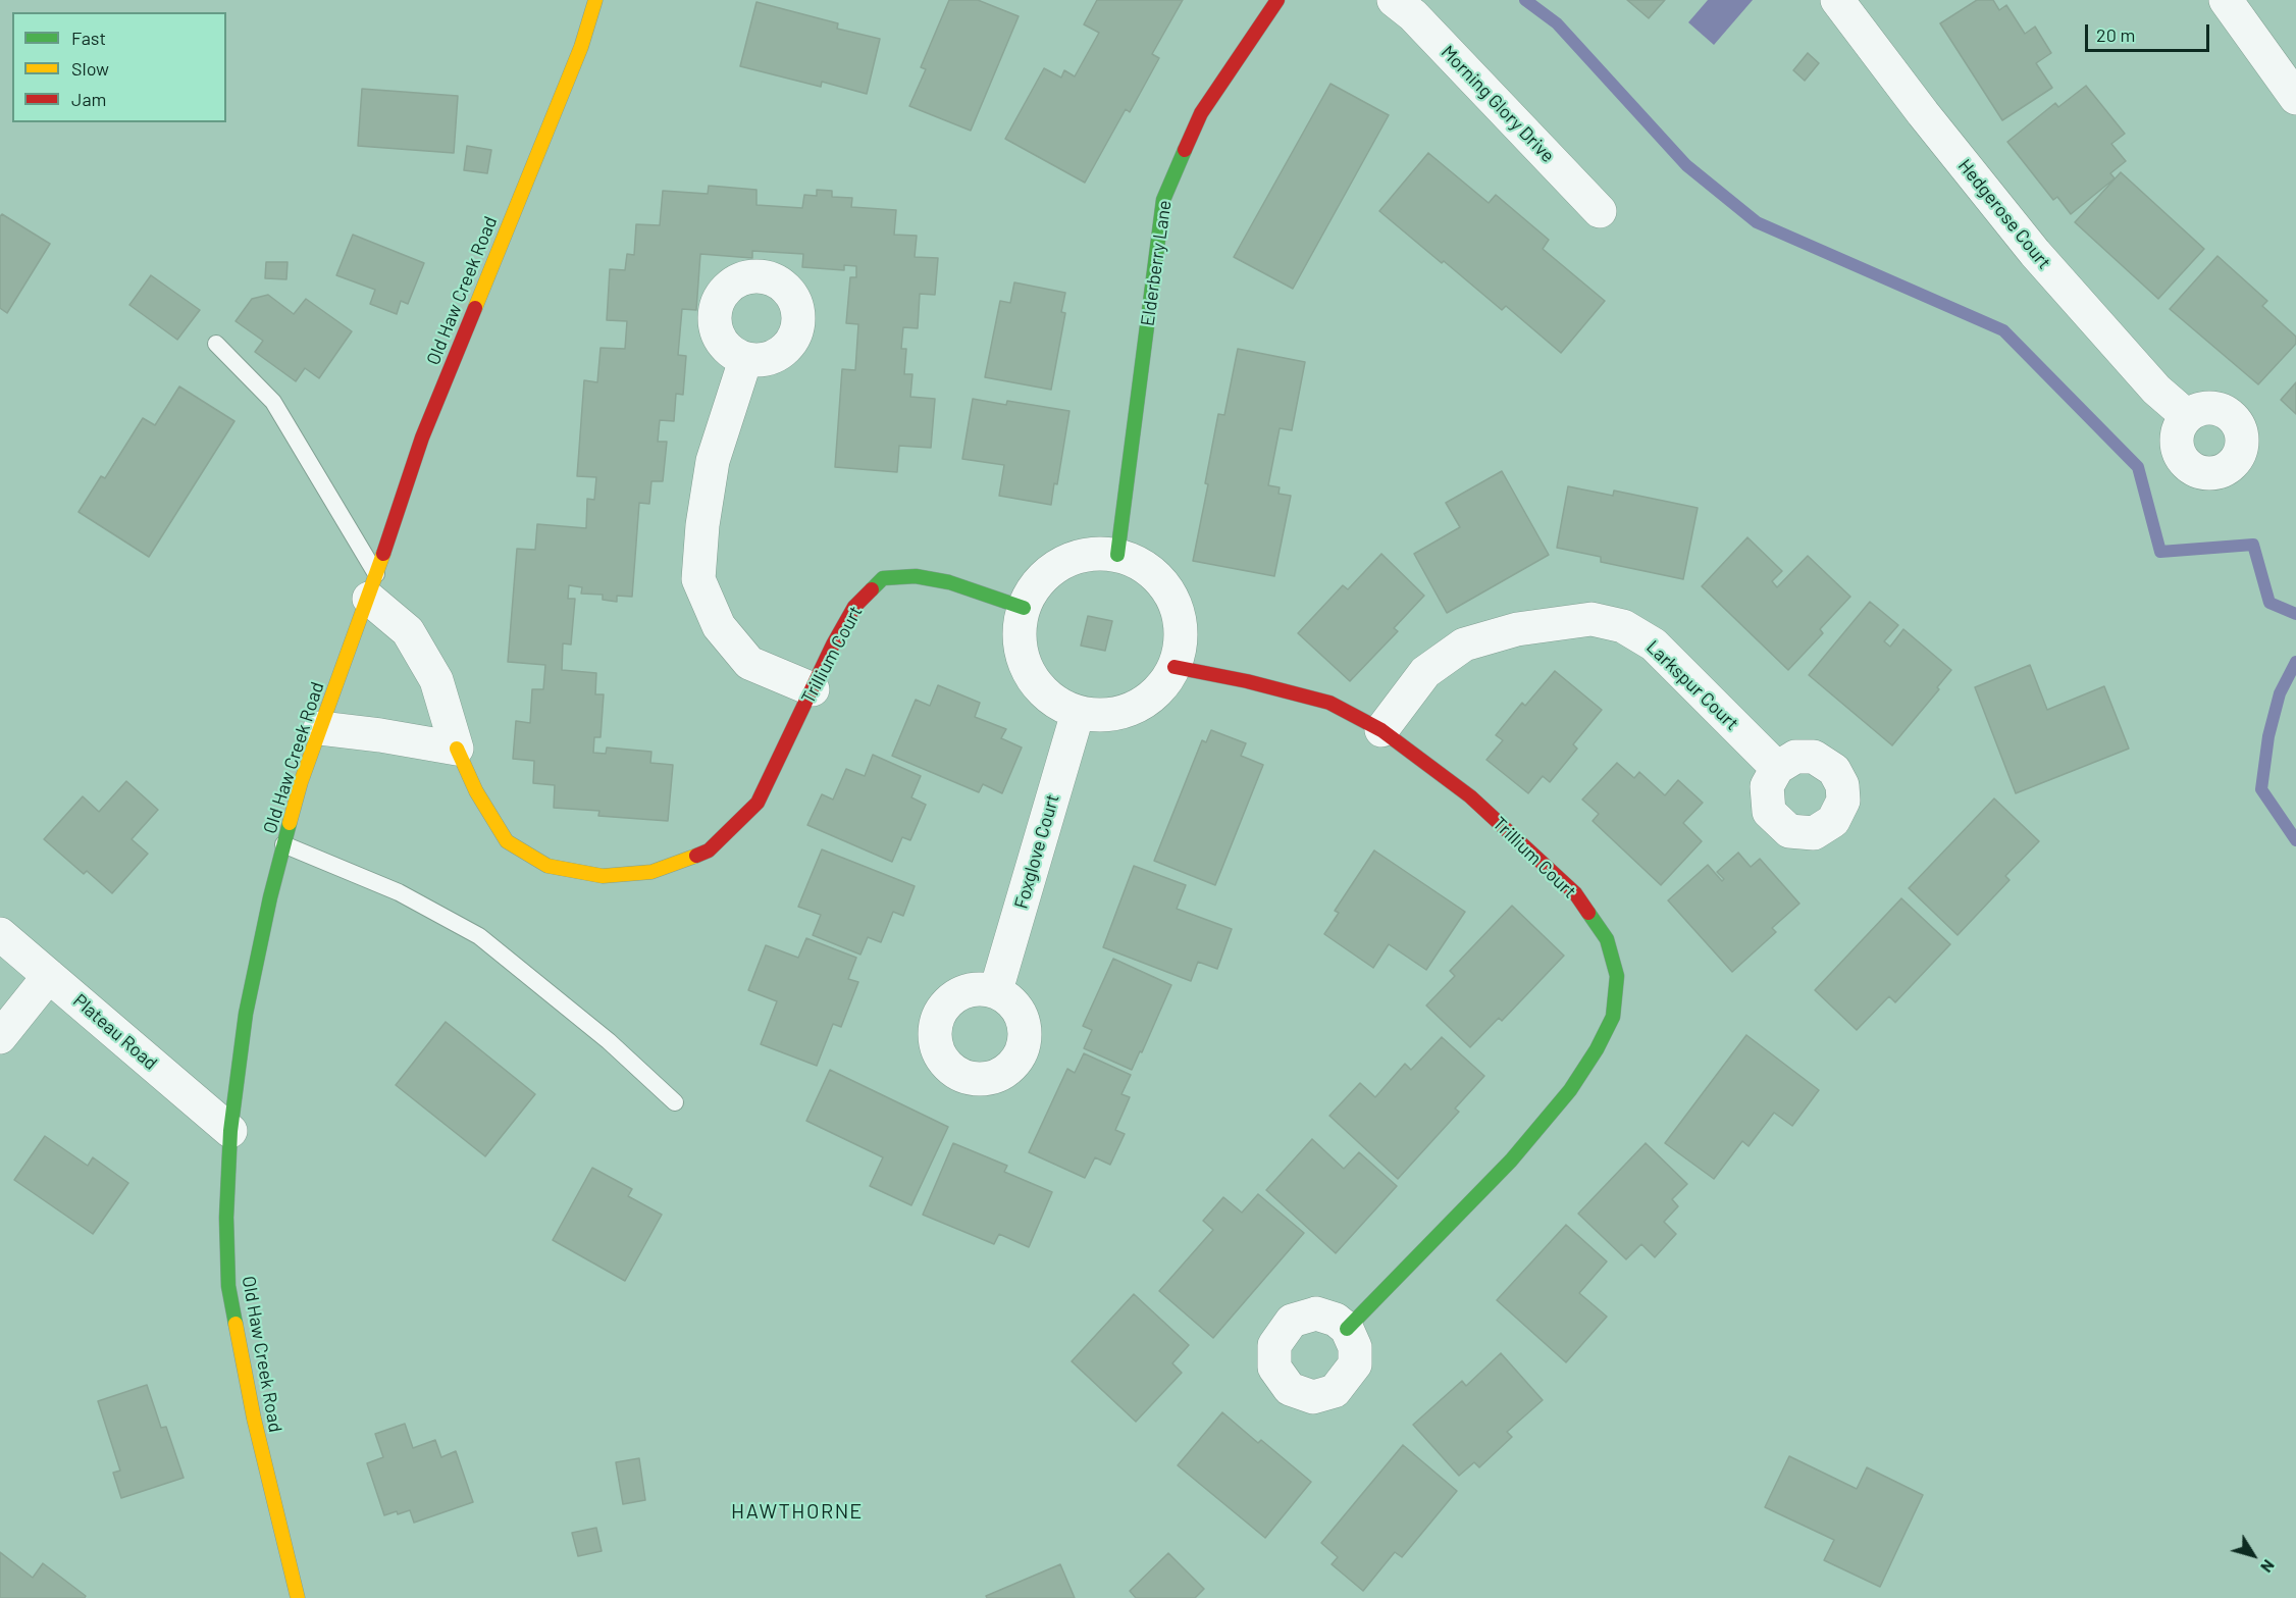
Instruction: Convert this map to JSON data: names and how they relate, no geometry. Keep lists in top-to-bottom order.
{
  "streets": {
    "street": [
      "Morning Glory Drive",
      "Hedgerose Court",
      "Elderberry Lane",
      "Old Haw Creek Road",
      "Trillium Court",
      "Larkspur Court",
      "Foxglove Court",
      "Plateau Road"
    ]
  },
  "crossings": [
    ["Elderberry Lane", "Trillium Court"],
    ["Elderberry Lane", "Foxglove Court"],
    ["Old Haw Creek Road", "Plateau Road"],
    ["Trillium Court", "Larkspur Court"],
    ["Trillium Court", "Foxglove Court"]
  ],
  "districts": ["HAWTHORNE"],
  "legend": ["Fast", "Slow", "Jam"],
  "scale_bar": "20 m",
  "north": "bottom right"
}
